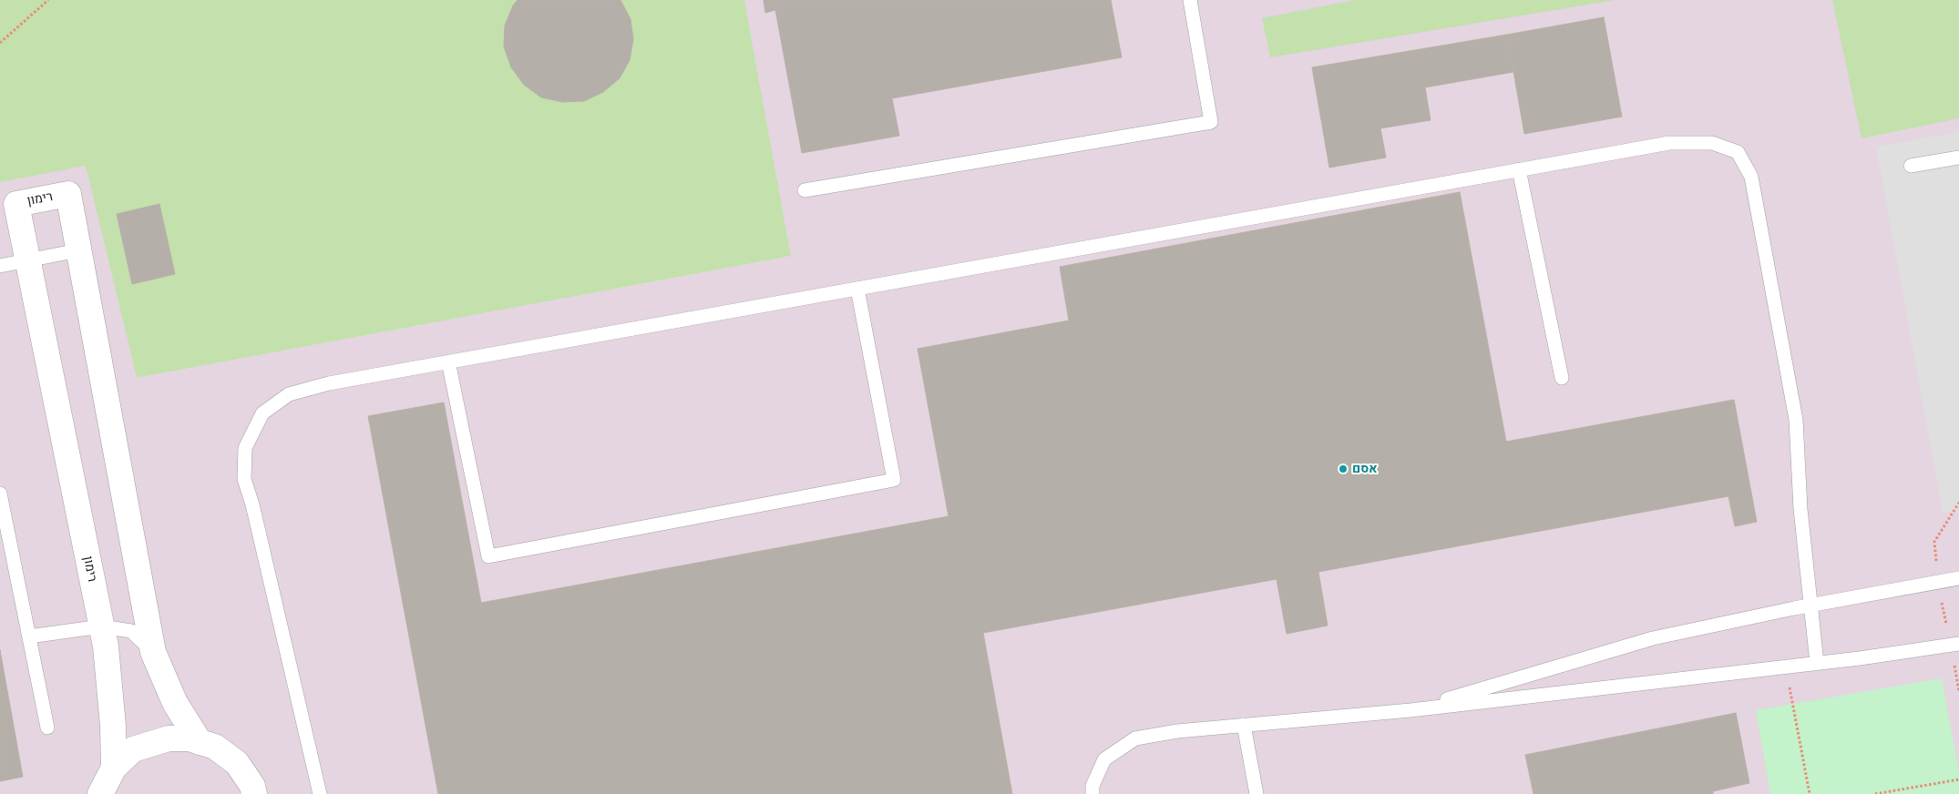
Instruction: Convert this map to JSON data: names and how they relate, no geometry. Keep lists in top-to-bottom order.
{
  "streets": {
    "street": ["רימון"]
  },
  "places": ["אסם"]
}
